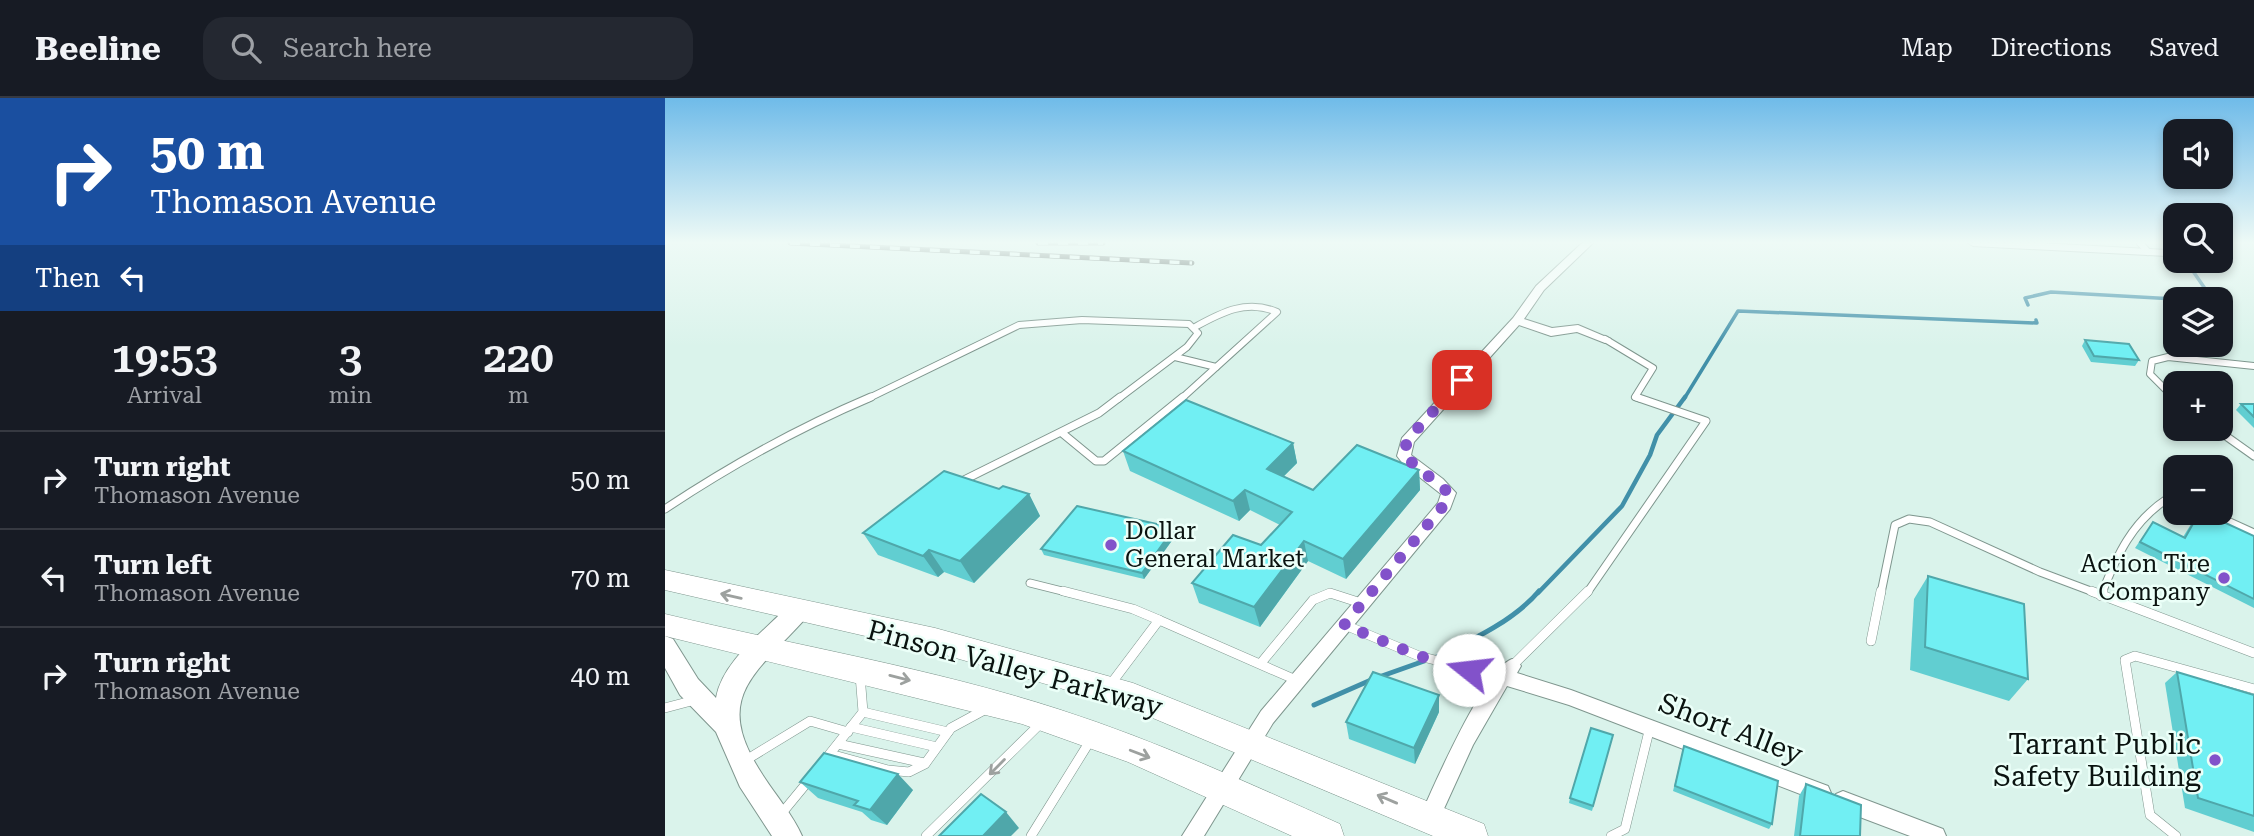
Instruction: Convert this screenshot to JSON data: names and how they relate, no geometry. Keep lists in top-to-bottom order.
{
  "streets": {
    "main road": ["Pinson Valley Parkway"],
    "street": ["Short Alley"]
  },
  "places": ["Dollar General Market", "Action Tire Company", "Tarrant Public Safety Building"],
  "page": {
    "header": "Beeline",
    "search": "Search here",
    "nav": ["Map", "Directions", "Saved"],
    "turn": ["50 m", "Thomason Avenue"],
    "map_buttons": ["+", "−"],
    "then": "Then",
    "eta": [
      "19:53",
      "Arrival",
      "3",
      "min",
      "220",
      "m"
    ],
    "list": [
      {
        "name": "Turn right",
        "note": "Thomason Avenue",
        "value": "50 m"
      },
      {
        "name": "Turn left",
        "note": "Thomason Avenue",
        "value": "70 m"
      },
      {
        "name": "Turn right",
        "note": "Thomason Avenue",
        "value": "40 m"
      }
    ]
  }
}
